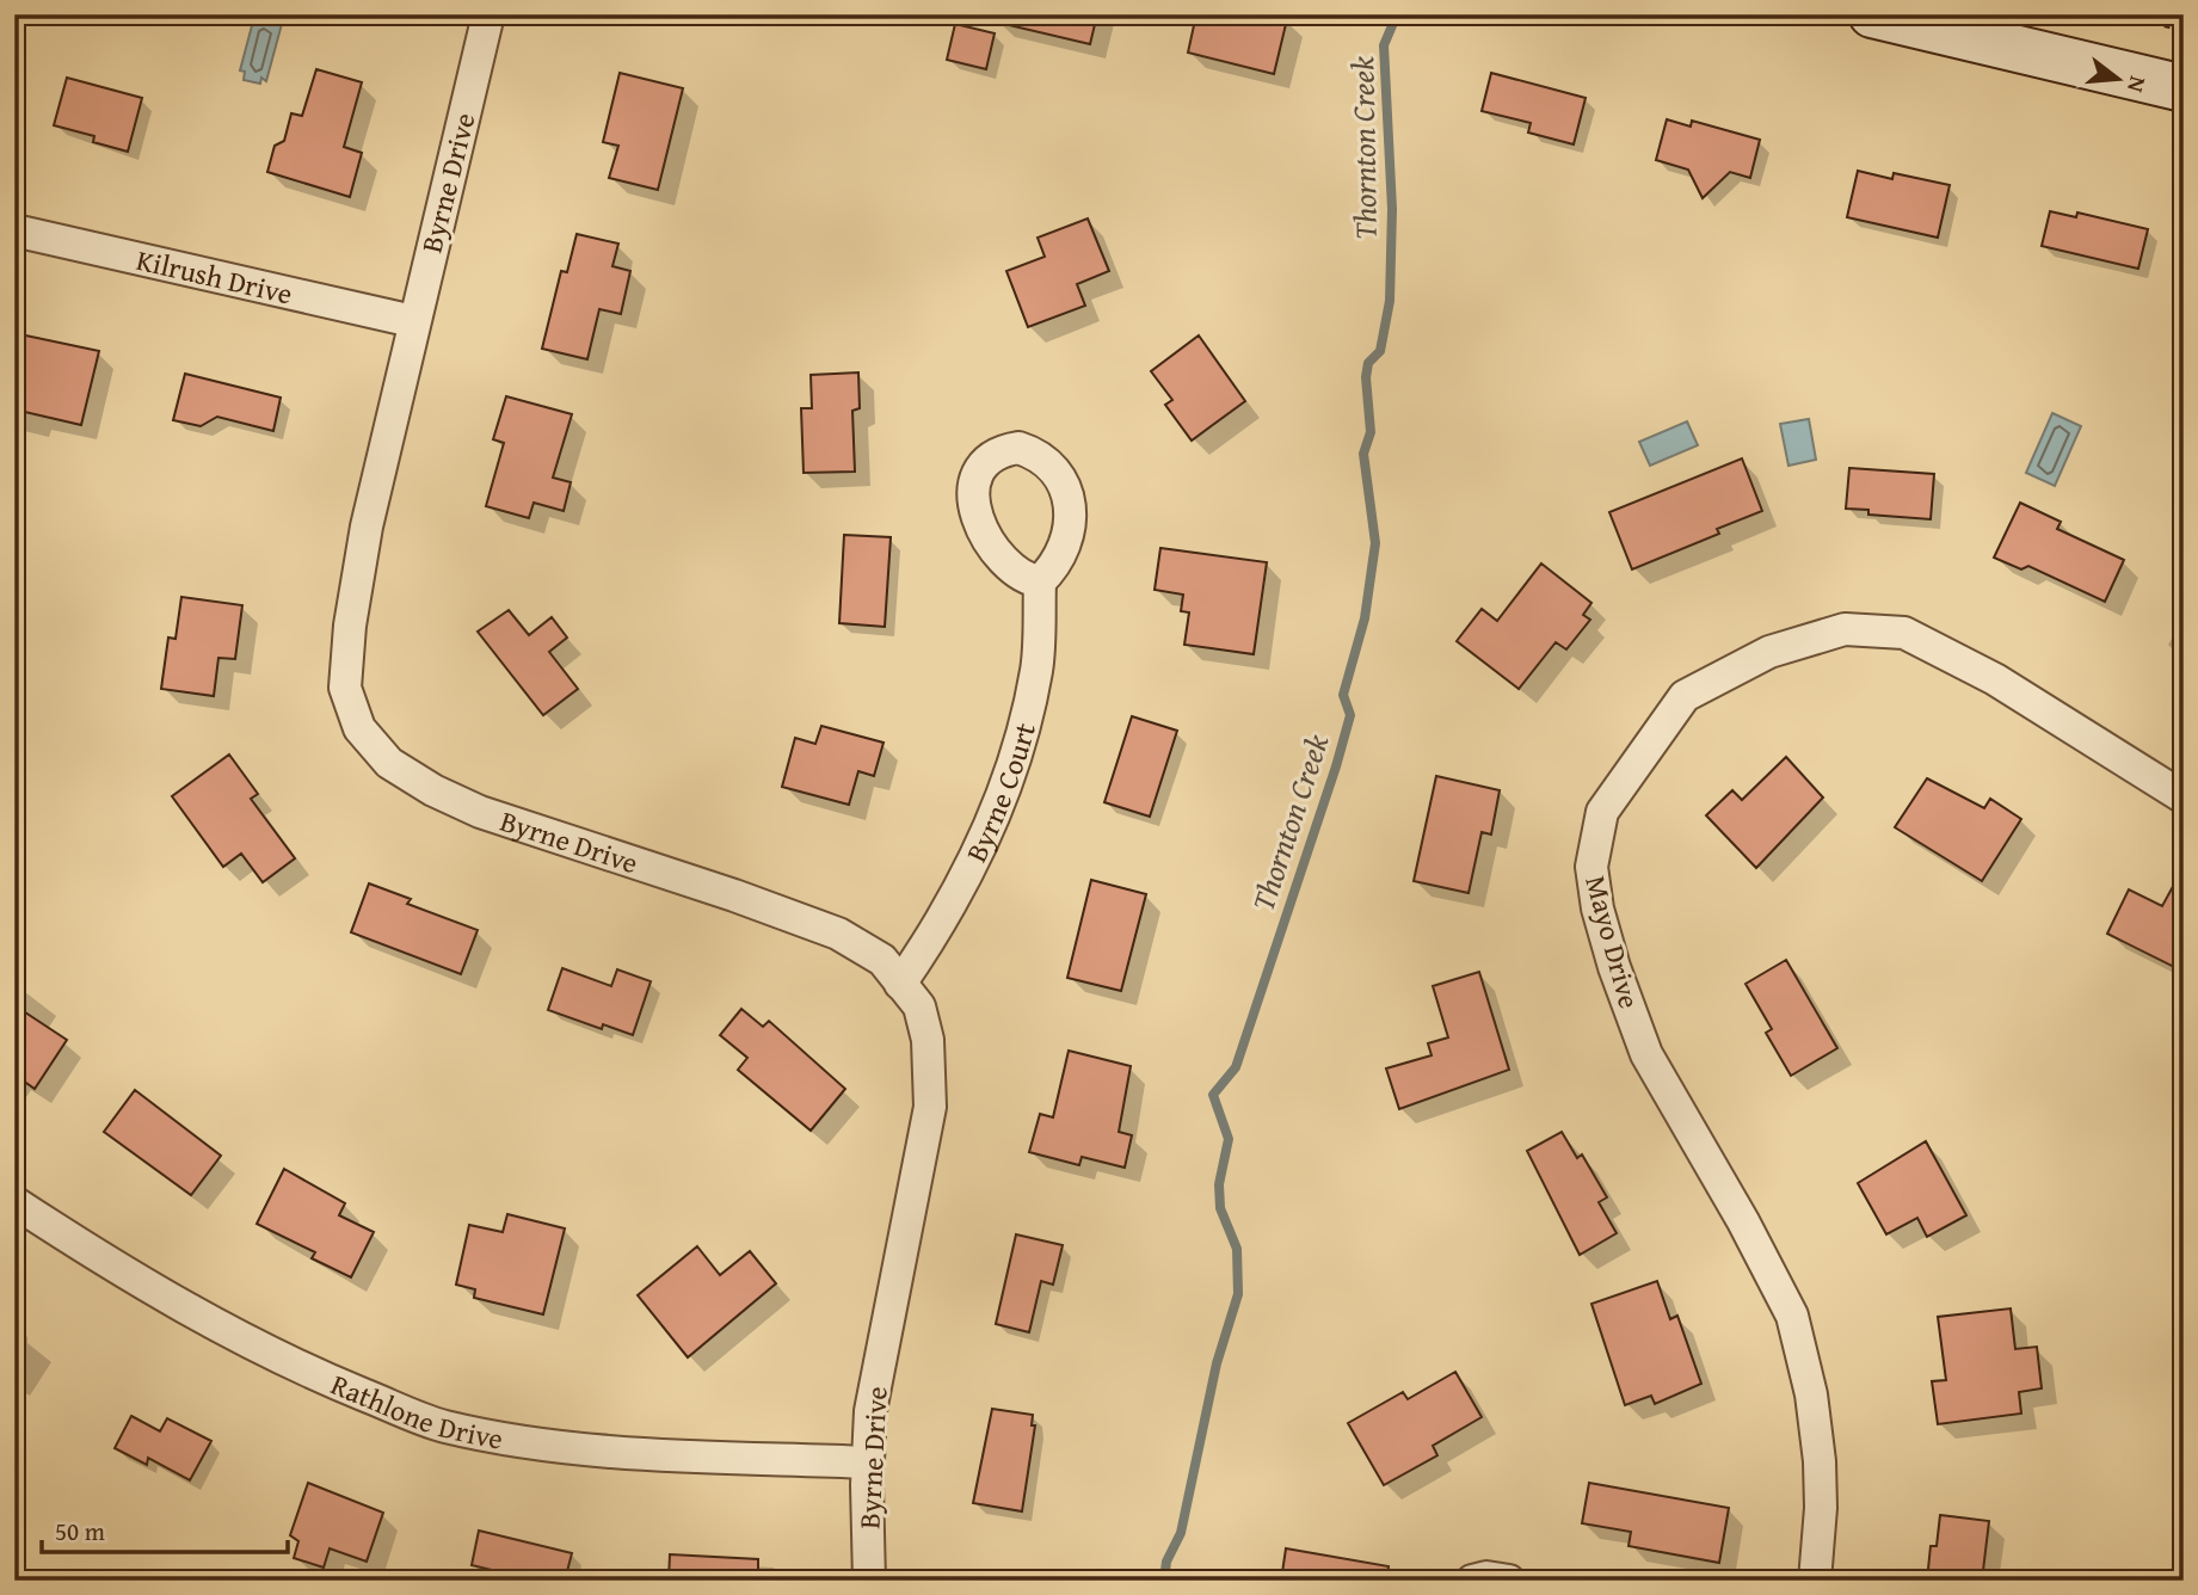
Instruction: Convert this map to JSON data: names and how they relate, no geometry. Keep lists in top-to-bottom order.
{
  "streets": {
    "street": [
      "Byrne Drive",
      "Kilrush Drive",
      "Byrne Court",
      "Mayo Drive",
      "Rathlone Drive"
    ]
  },
  "crossings": [
    ["Byrne Drive", "Kilrush Drive"],
    ["Byrne Drive", "Byrne Court"],
    ["Byrne Drive", "Rathlone Drive"]
  ],
  "water": ["Thornton Creek"],
  "scale_bar": "50 m",
  "north": "right"
}
